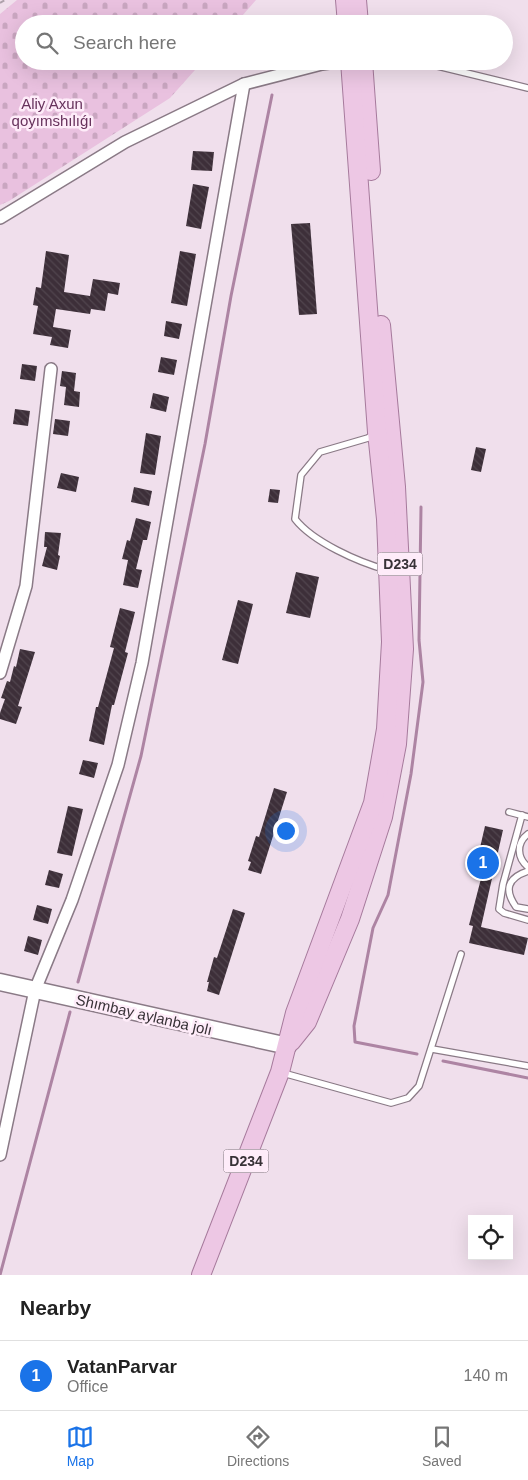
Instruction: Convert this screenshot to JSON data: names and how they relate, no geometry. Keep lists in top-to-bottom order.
{
  "streets": {
    "main road": ["D234", "Shımbay aylanba jolı"]
  },
  "crossings": [
    ["D234", "Shımbay aylanba jolı"]
  ],
  "parks": ["Aliy Axun qoyımshılıǵı"],
  "page": {
    "search": "Search here",
    "pins": "1",
    "heading": "Nearby",
    "list": [
      {
        "mark": "1",
        "name": "VatanParvar",
        "note": "Office",
        "value": "140 m"
      }
    ],
    "nav": ["Map", "Directions", "Saved"]
  }
}
